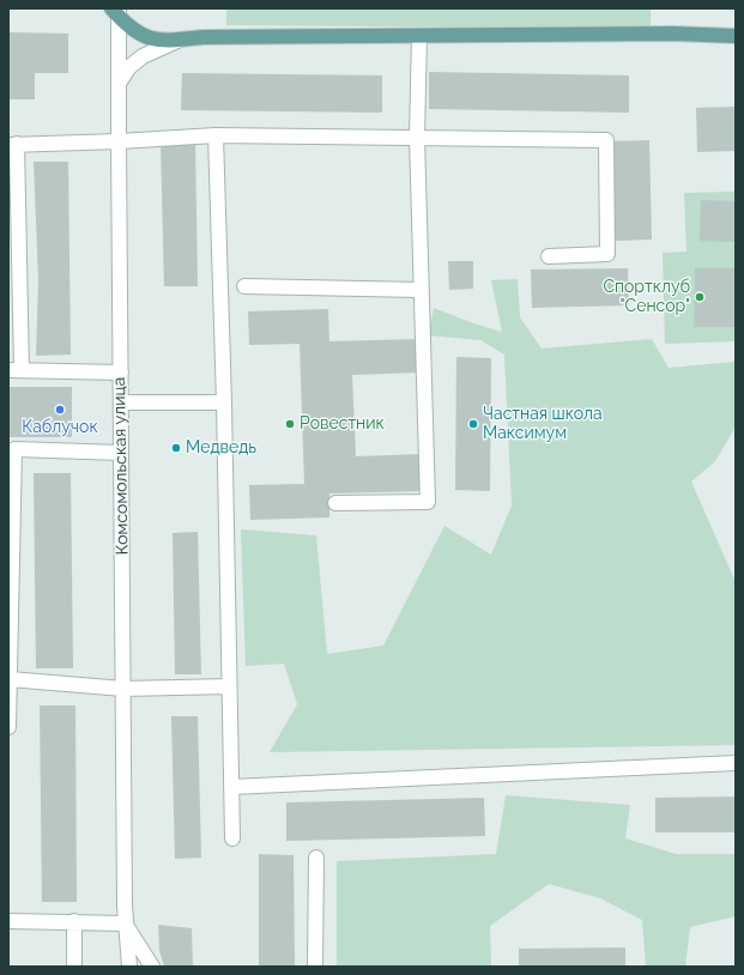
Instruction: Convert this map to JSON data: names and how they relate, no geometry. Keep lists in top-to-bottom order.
{
  "streets": {
    "street": ["Комсомольская улица"]
  },
  "places": [
    "Спортклуб \"Сенсор\"",
    "Каблучок",
    "Ровестник",
    "Частная школа Максимум",
    "Медведь"
  ]
}
